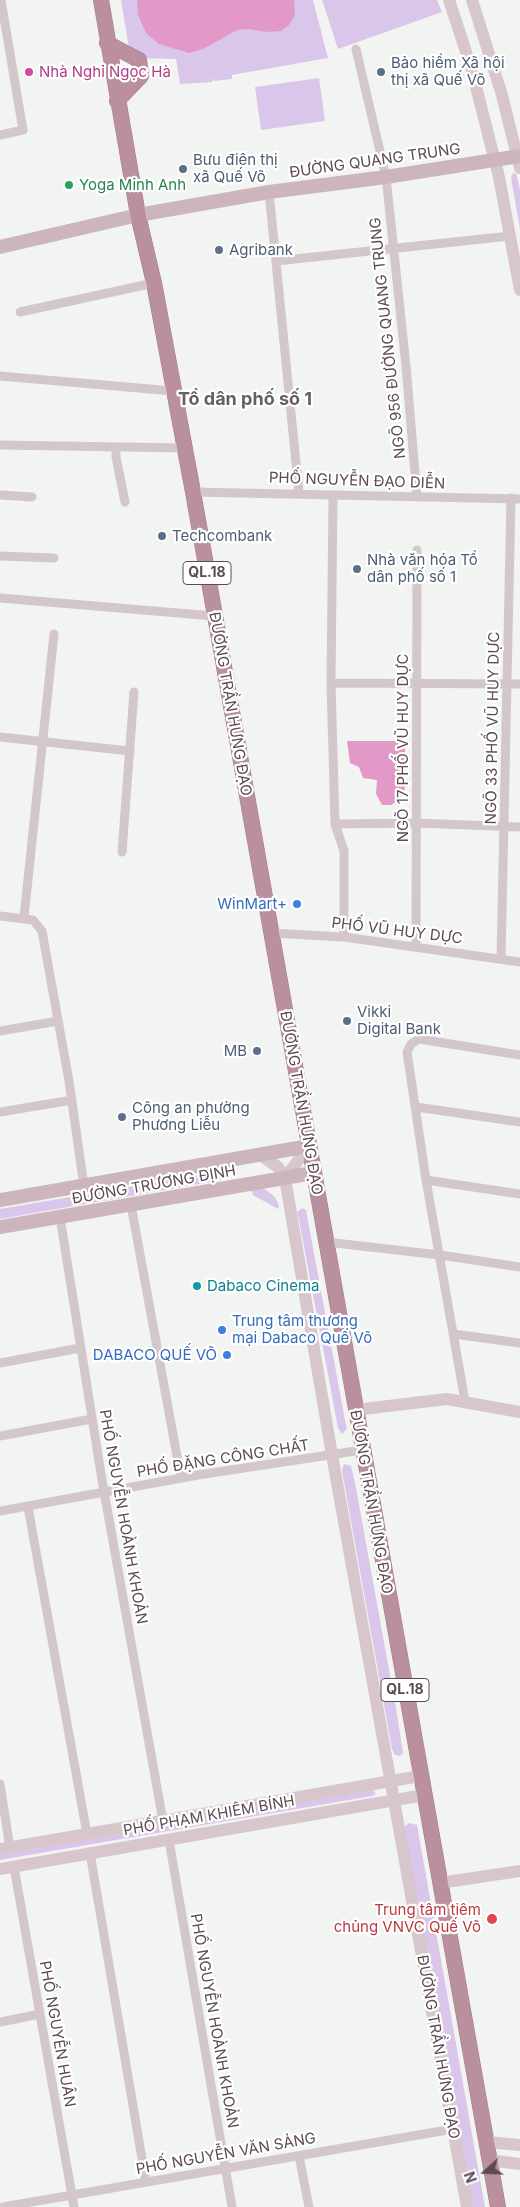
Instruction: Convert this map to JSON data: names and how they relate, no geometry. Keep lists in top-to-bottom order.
{
  "streets": {
    "highway": ["QL.18", "ĐƯỜNG TRẦN HƯNG ĐẠO"],
    "main road": ["ĐƯỜNG QUANG TRUNG", "ĐƯỜNG TRƯƠNG ĐỊNH", "PHỐ PHẠM KHIÊM BÍNH"],
    "street": [
      "NGÕ 956 ĐƯỜNG QUANG TRUNG",
      "PHỐ NGUYỄN ĐẠO DIỄN",
      "NGÕ 33 PHỐ VŨ HUY DỰC",
      "NGÕ 17 PHỐ VŨ HUY DỰC",
      "PHỐ VŨ HUY DỰC",
      "PHỐ ĐẶNG CÔNG CHẤT",
      "PHỐ NGUYỄN HOÀNH KHOẢN",
      "PHỐ NGUYỄN HUÂN",
      "PHỐ NGUYỄN VĂN SẢNG"
    ]
  },
  "crossings": [
    ["ĐƯỜNG QUANG TRUNG", "NGÕ 956 ĐƯỜNG QUANG TRUNG"],
    ["ĐƯỜNG QUANG TRUNG", "ĐƯỜNG TRẦN HƯNG ĐẠO"],
    ["NGÕ 956 ĐƯỜNG QUANG TRUNG", "PHỐ NGUYỄN ĐẠO DIỄN"],
    ["PHỐ NGUYỄN ĐẠO DIỄN", "ĐƯỜNG TRẦN HƯNG ĐẠO"],
    ["PHỐ NGUYỄN ĐẠO DIỄN", "NGÕ 33 PHỐ VŨ HUY DỰC"],
    ["ĐƯỜNG TRẦN HƯNG ĐẠO", "PHỐ VŨ HUY DỰC"],
    ["ĐƯỜNG TRẦN HƯNG ĐẠO", "ĐƯỜNG TRƯƠNG ĐỊNH"],
    ["ĐƯỜNG TRẦN HƯNG ĐẠO", "PHỐ ĐẶNG CÔNG CHẤT"],
    ["ĐƯỜNG TRẦN HƯNG ĐẠO", "PHỐ PHẠM KHIÊM BÍNH"],
    ["ĐƯỜNG TRẦN HƯNG ĐẠO", "PHỐ NGUYỄN VĂN SẢNG"],
    ["NGÕ 33 PHỐ VŨ HUY DỰC", "PHỐ VŨ HUY DỰC"],
    ["NGÕ 17 PHỐ VŨ HUY DỰC", "PHỐ VŨ HUY DỰC"],
    ["ĐƯỜNG TRƯƠNG ĐỊNH", "PHỐ NGUYỄN HOÀNH KHOẢN"],
    ["PHỐ ĐẶNG CÔNG CHẤT", "PHỐ NGUYỄN HOÀNH KHOẢN"],
    ["PHỐ NGUYỄN HOÀNH KHOẢN", "PHỐ PHẠM KHIÊM BÍNH"],
    ["PHỐ NGUYỄN HOÀNH KHOẢN", "PHỐ NGUYỄN VĂN SẢNG"],
    ["PHỐ PHẠM KHIÊM BÍNH", "PHỐ NGUYỄN HUÂN"],
    ["PHỐ NGUYỄN HUÂN", "PHỐ NGUYỄN VĂN SẢNG"]
  ],
  "districts": ["Tổ dân phố số 1"],
  "places": [
    "Nhà Nghỉ Ngọc Hà",
    "Bảo hiểm Xã hội thị xã Quế Võ",
    "Bưu điện thị xã Quế Võ",
    "Yoga Minh Anh",
    "Agribank",
    "Techcombank",
    "Nhà văn hóa Tổ dân phố số 1",
    "WinMart+",
    "Vikki Digital Bank",
    "MB",
    "Công an phường Phương Liễu",
    "Dabaco Cinema",
    "Trung tâm thương mại Dabaco Quế Võ",
    "DABACO QUẾ VÕ",
    "Trung tâm tiêm chủng VNVC Quế Võ"
  ],
  "north": "left"
}
